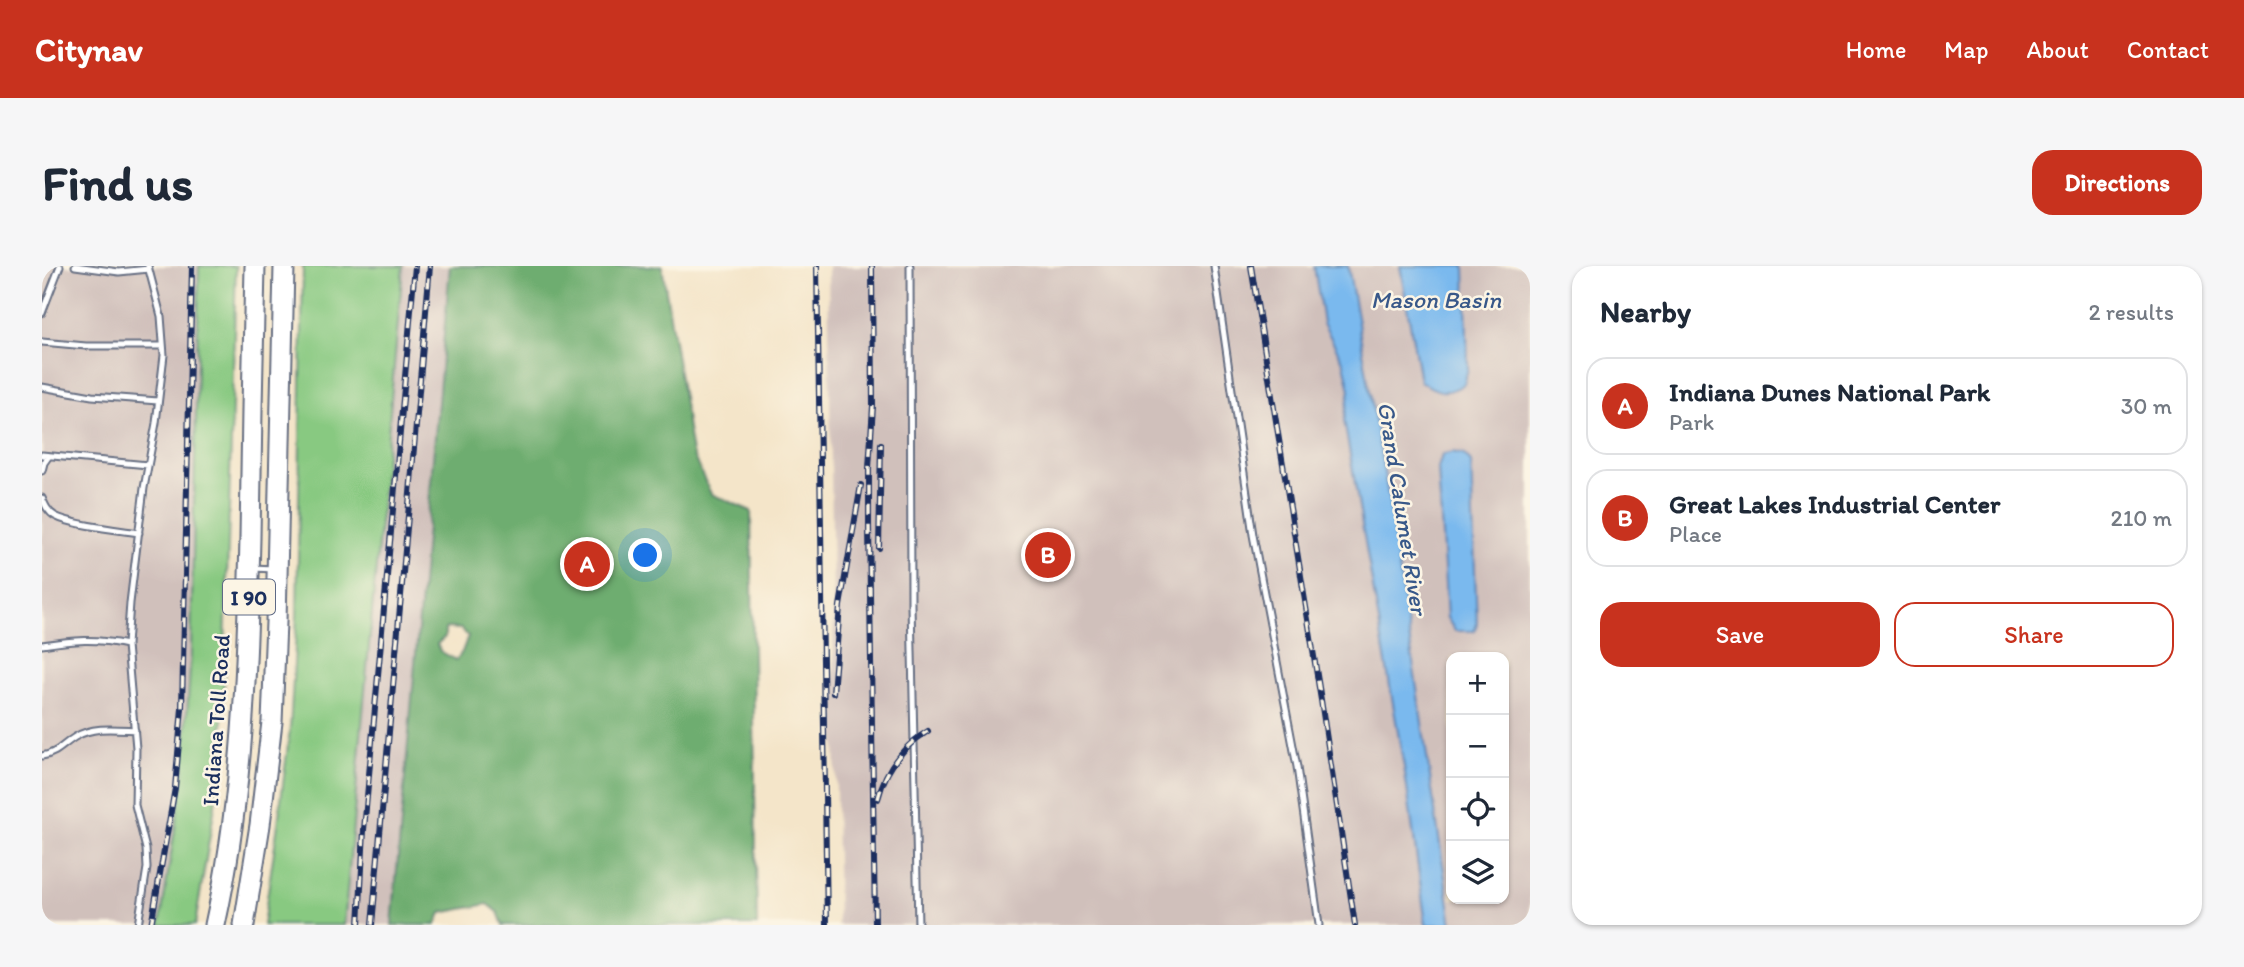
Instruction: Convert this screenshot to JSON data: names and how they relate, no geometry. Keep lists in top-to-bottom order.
{
  "streets": {
    "highway": ["I 90", "Indiana Toll Road"]
  },
  "water": ["Mason Basin", "Grand Calumet River"],
  "page": {
    "header": "Citynav",
    "nav": [
      "Home",
      "Map",
      "About",
      "Contact"
    ],
    "buttons": [
      "Directions",
      ["Save", "Share"]
    ],
    "title": "Find us",
    "heading": ["Nearby", "2 results"],
    "list": [
      {
        "mark": "A",
        "name": "Indiana Dunes National Park",
        "note": "Park",
        "value": "30 m"
      },
      {
        "mark": "B",
        "name": "Great Lakes Industrial Center",
        "note": "Place",
        "value": "210 m"
      }
    ],
    "pins": ["B", "A"],
    "map_buttons": ["+", "−"]
  }
}
